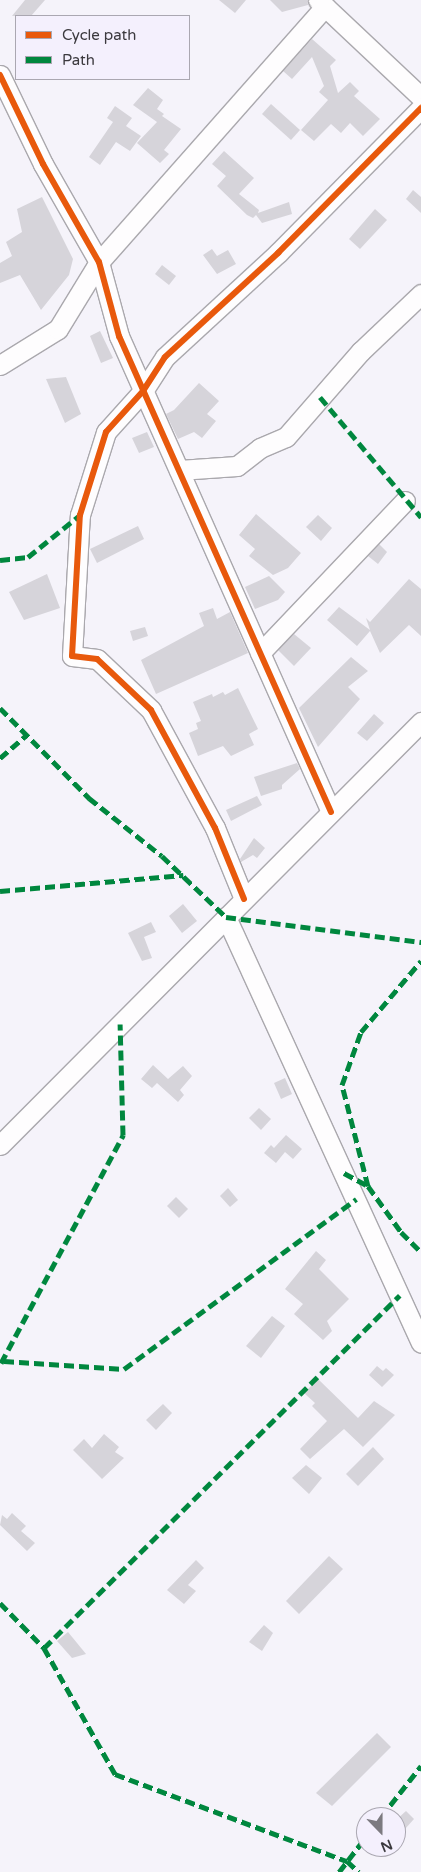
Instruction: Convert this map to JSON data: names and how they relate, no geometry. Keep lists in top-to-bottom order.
{
  "legend": ["Cycle path", "Path"],
  "north": "bottom"
}
